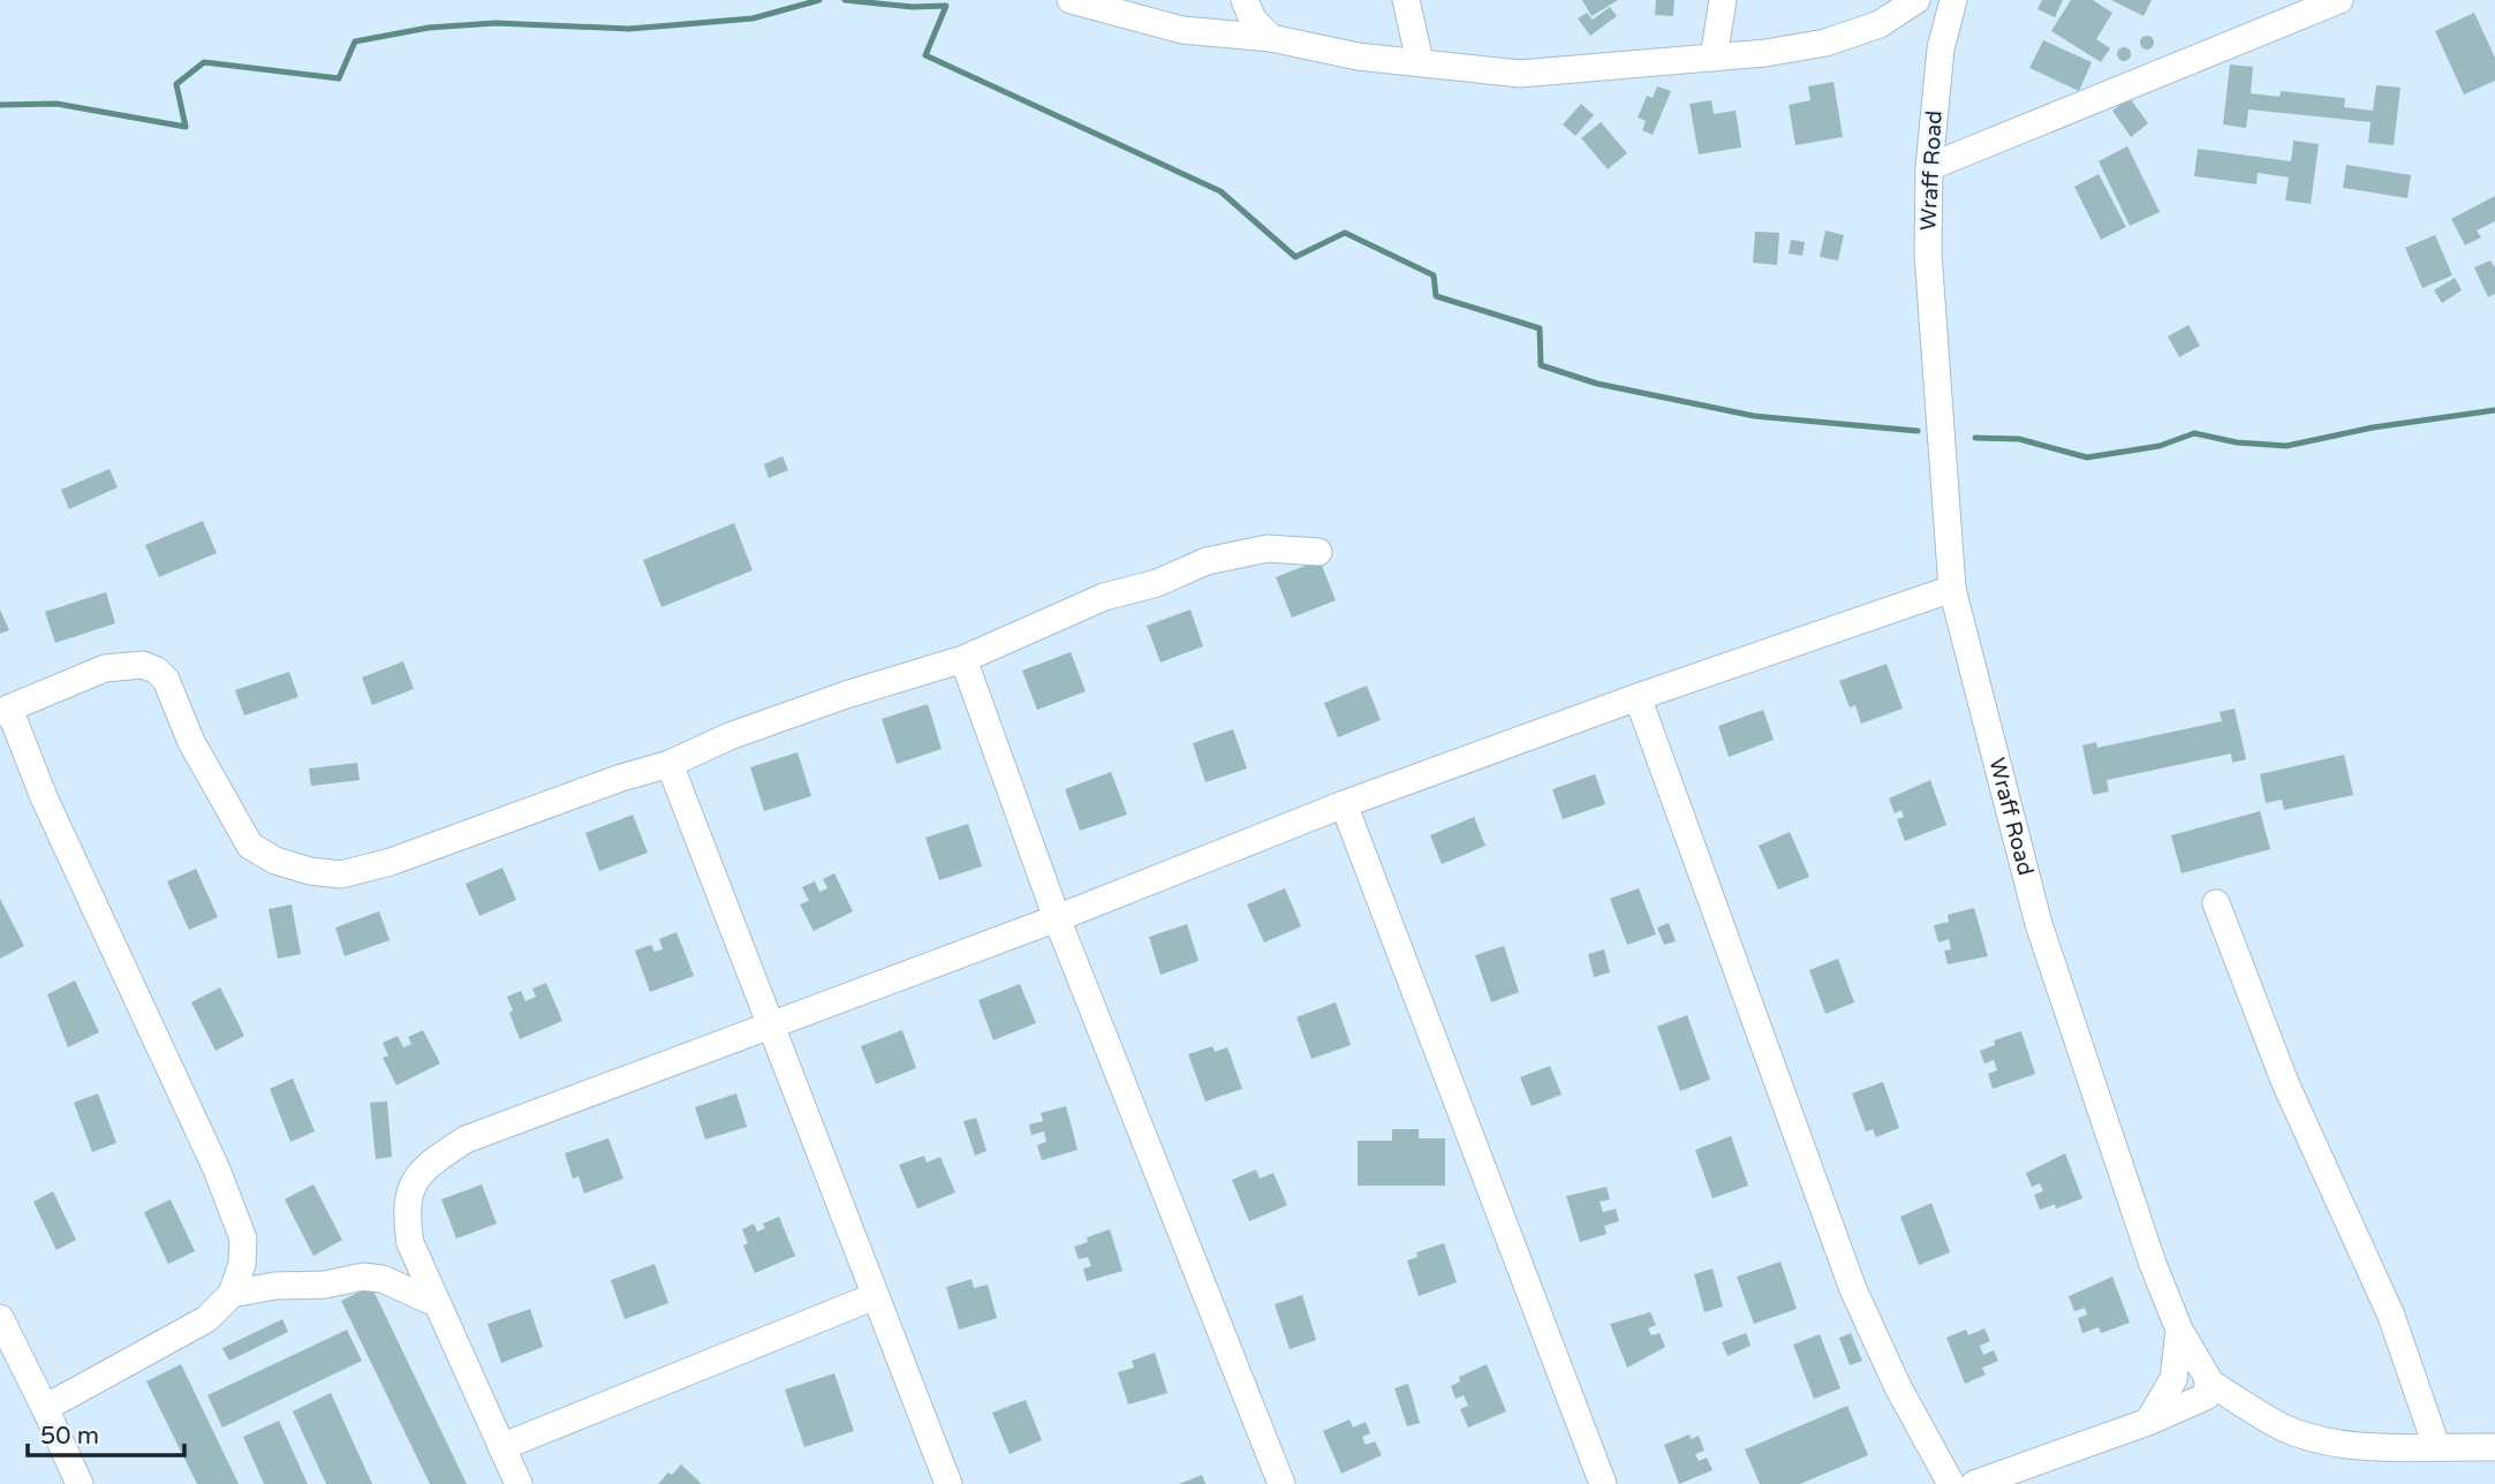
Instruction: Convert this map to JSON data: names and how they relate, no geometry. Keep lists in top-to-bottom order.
{
  "streets": {
    "street": ["Wraff Road"]
  },
  "scale_bar": "50 m"
}
